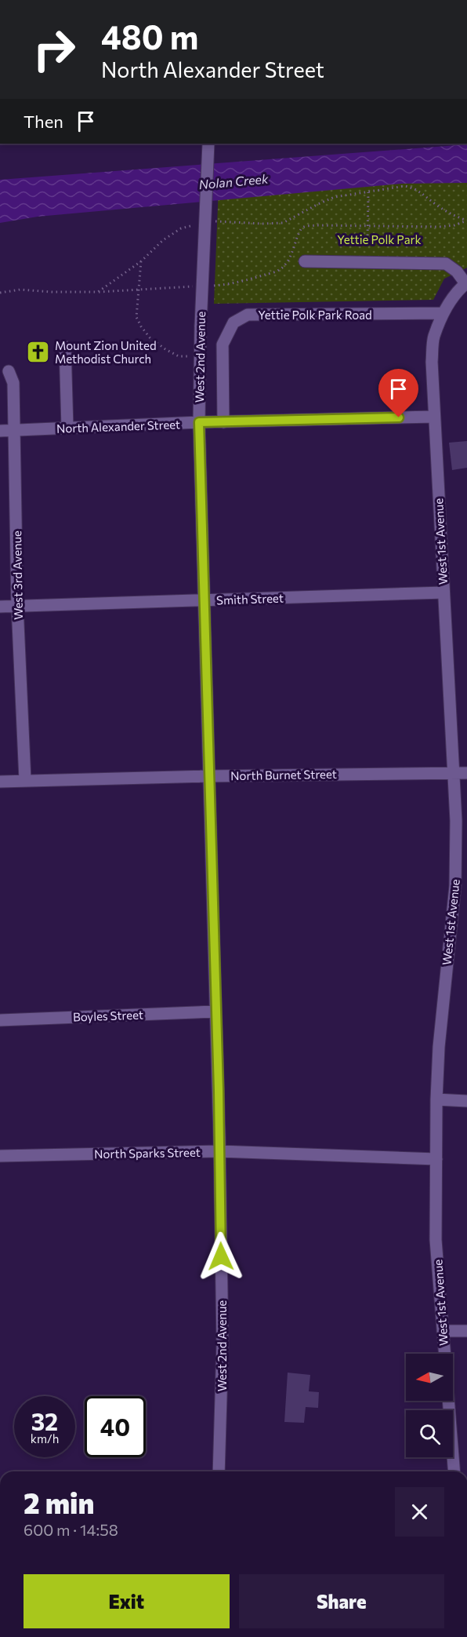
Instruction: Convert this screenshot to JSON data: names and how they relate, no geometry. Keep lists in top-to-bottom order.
{
  "streets": {
    "street": [
      "Yettie Polk Park Road",
      "West 2nd Avenue",
      "North Alexander Street",
      "West 1st Avenue",
      "West 3rd Avenue",
      "Smith Street",
      "North Burnet Street",
      "Boyles Street",
      "North Sparks Street"
    ]
  },
  "crossings": [
    ["Yettie Polk Park Road", "North Alexander Street"],
    ["Yettie Polk Park Road", "West 1st Avenue"],
    ["West 2nd Avenue", "North Alexander Street"],
    ["West 2nd Avenue", "Smith Street"],
    ["West 2nd Avenue", "North Burnet Street"],
    ["West 2nd Avenue", "Boyles Street"],
    ["West 2nd Avenue", "North Sparks Street"],
    ["North Alexander Street", "West 1st Avenue"],
    ["North Alexander Street", "West 3rd Avenue"],
    ["West 1st Avenue", "Smith Street"],
    ["West 1st Avenue", "North Burnet Street"],
    ["West 1st Avenue", "North Sparks Street"],
    ["West 3rd Avenue", "Smith Street"],
    ["West 3rd Avenue", "North Burnet Street"]
  ],
  "water": ["Nolan Creek"],
  "parks": ["Yettie Polk Park"],
  "places": {
    "church": ["Mount Zion United Methodist Church"]
  },
  "north": "left",
  "page": {
    "turn": ["480 m", "North Alexander Street"],
    "then": "Then",
    "speed": "32 km/h",
    "limit": "40",
    "heading": ["2 min", "600 m · 14:58"],
    "buttons": ["Exit", "Share"]
  }
}
